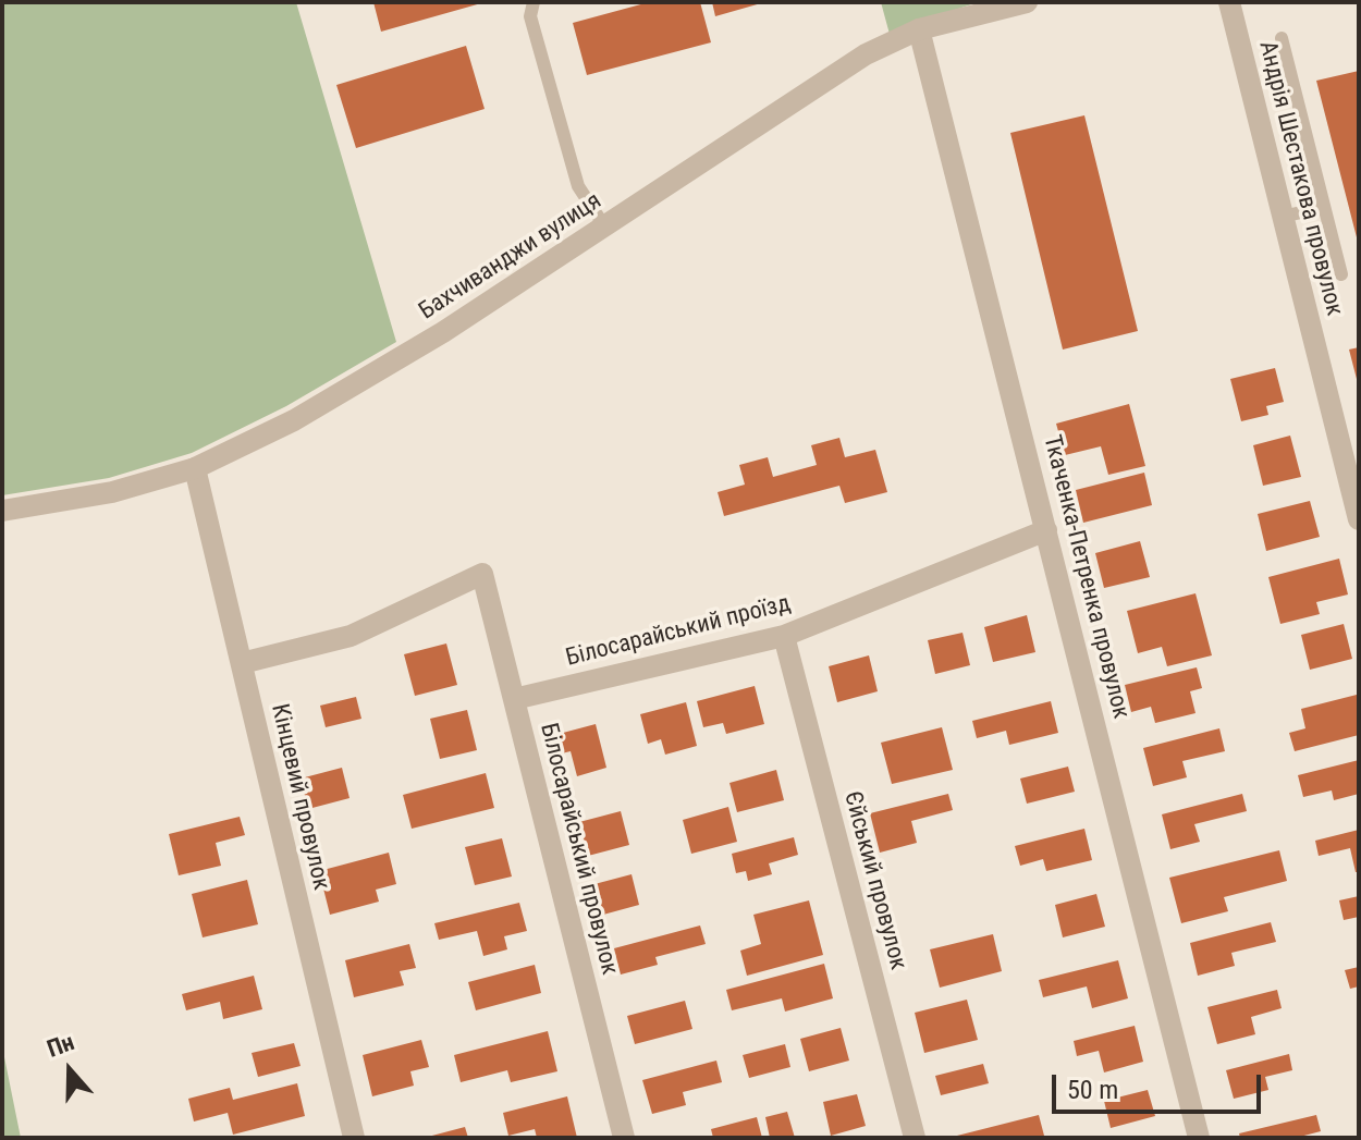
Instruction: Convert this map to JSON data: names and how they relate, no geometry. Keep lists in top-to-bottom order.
{
  "streets": {
    "street": [
      "Андрія Шестакова провулок",
      "Бахчиванджи вулиця",
      "Ткаченка-Петренка провулок",
      "Білосарайський проїзд",
      "Кінцевий провулок",
      "Білосарайський провулок",
      "Єйський провулок"
    ]
  },
  "crossings": [
    ["Бахчиванджи вулиця", "Ткаченка-Петренка провулок"],
    ["Бахчиванджи вулиця", "Кінцевий провулок"],
    ["Ткаченка-Петренка провулок", "Білосарайський проїзд"],
    ["Білосарайський проїзд", "Білосарайський провулок"],
    ["Білосарайський проїзд", "Єйський провулок"],
    ["Кінцевий провулок", "Білосарайський провулок"]
  ],
  "scale_bar": "50 m",
  "north": "top"
}
